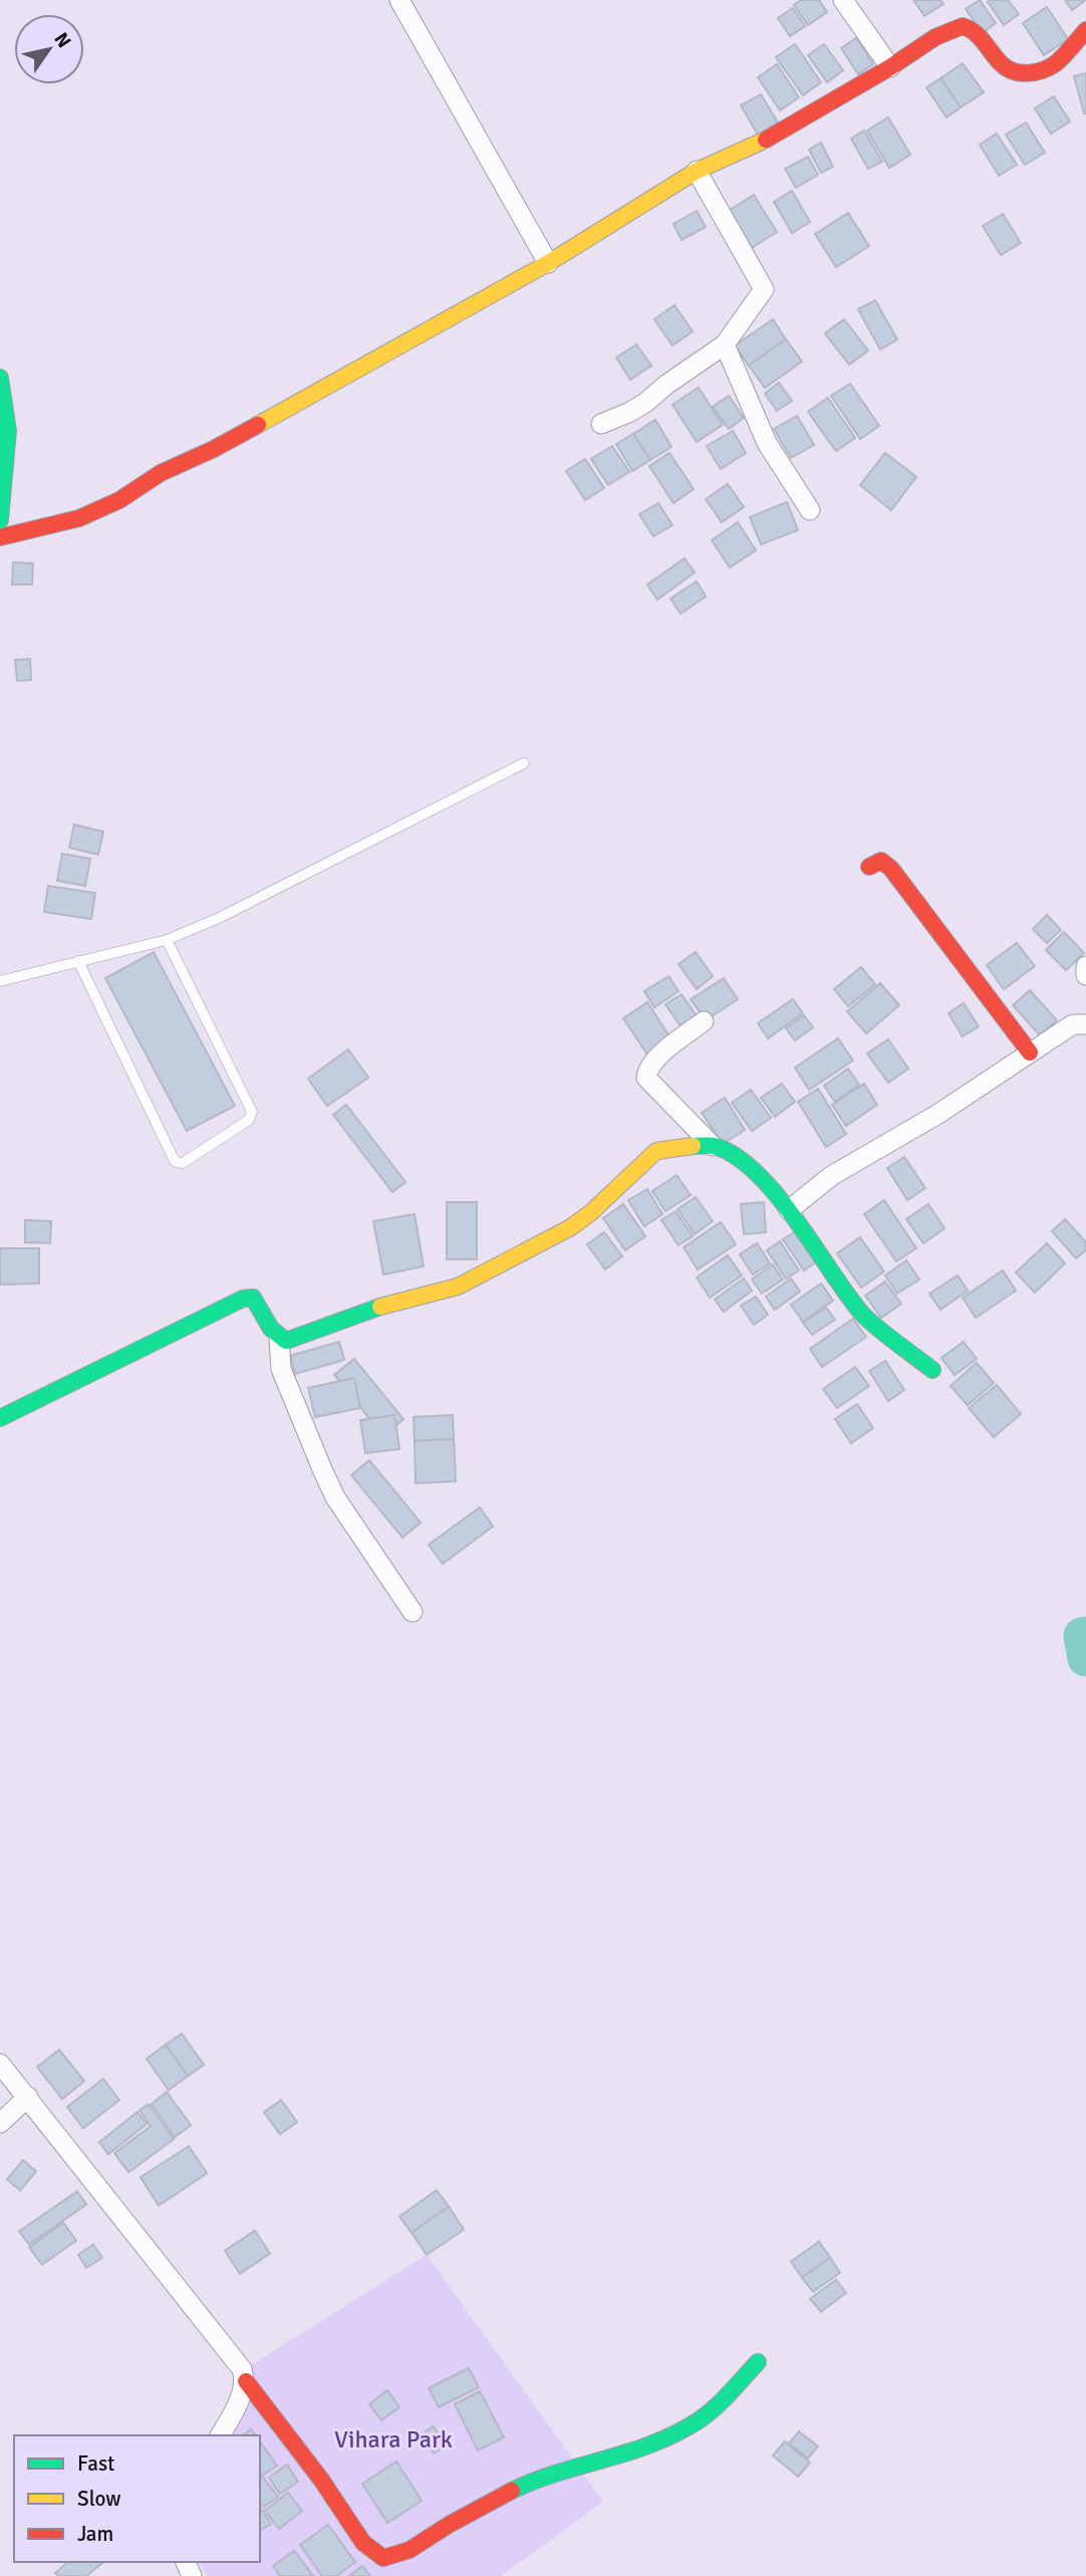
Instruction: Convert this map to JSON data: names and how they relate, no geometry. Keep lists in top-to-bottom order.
{
  "parks": ["Vihara Park"],
  "legend": ["Fast", "Slow", "Jam"],
  "north": "top right"
}
